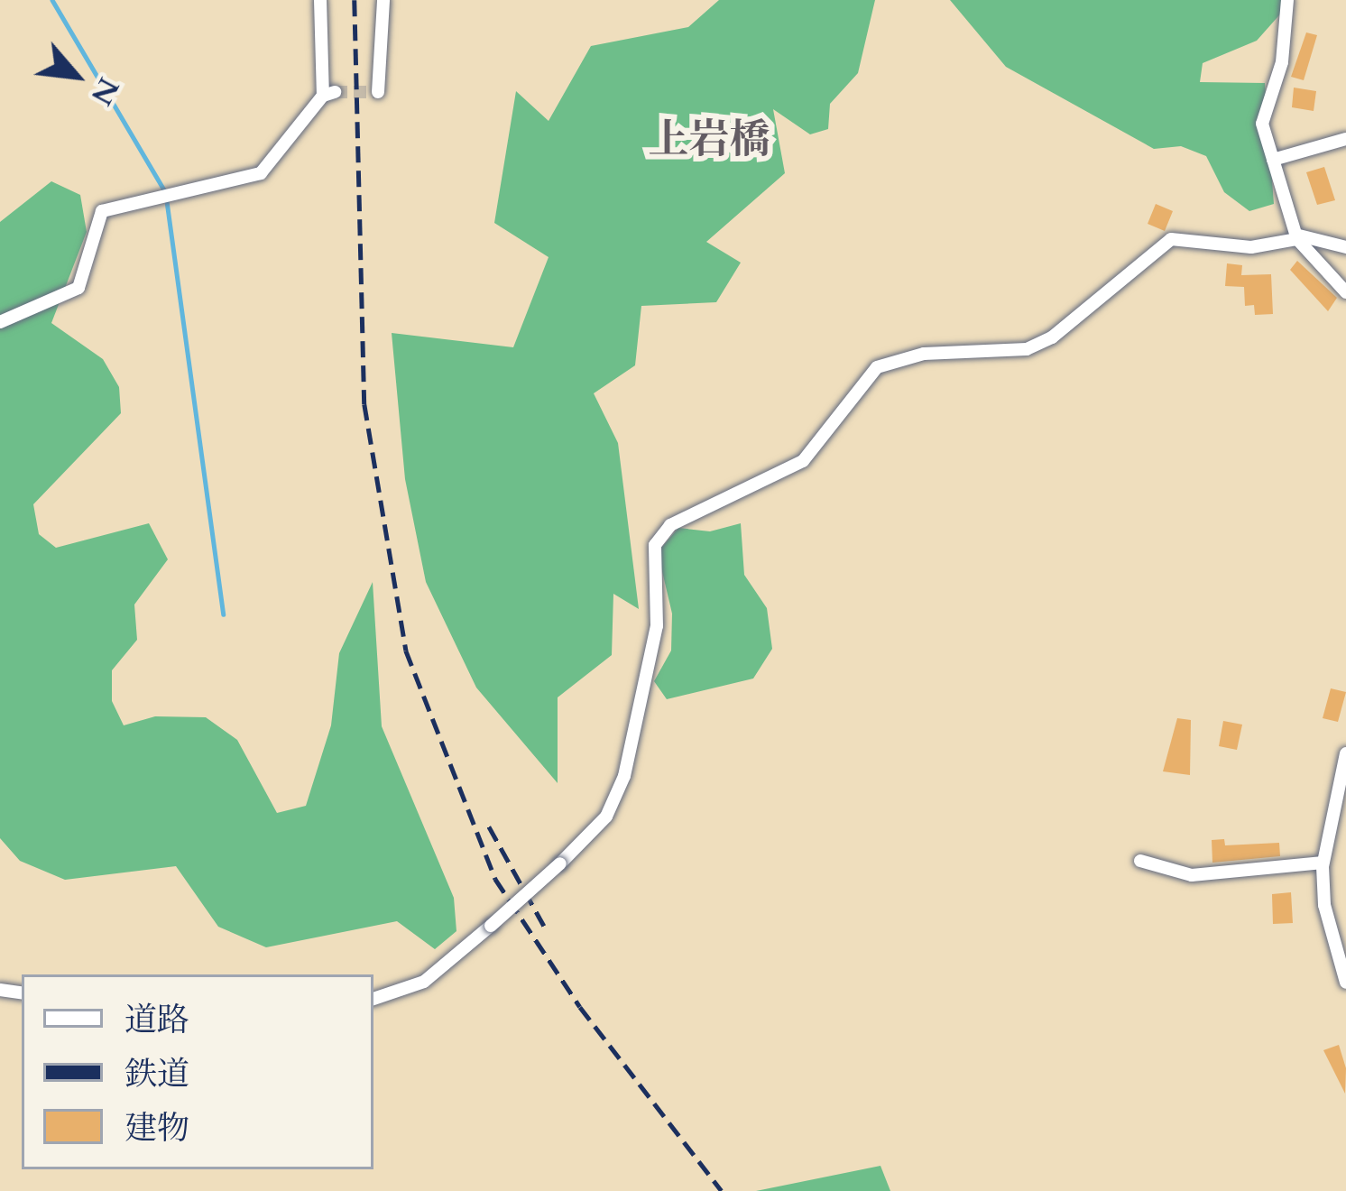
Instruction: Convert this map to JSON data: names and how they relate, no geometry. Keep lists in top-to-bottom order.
{
  "districts": ["上岩橋"],
  "legend": ["道路", "鉄道", "建物"],
  "north": "bottom right"
}
